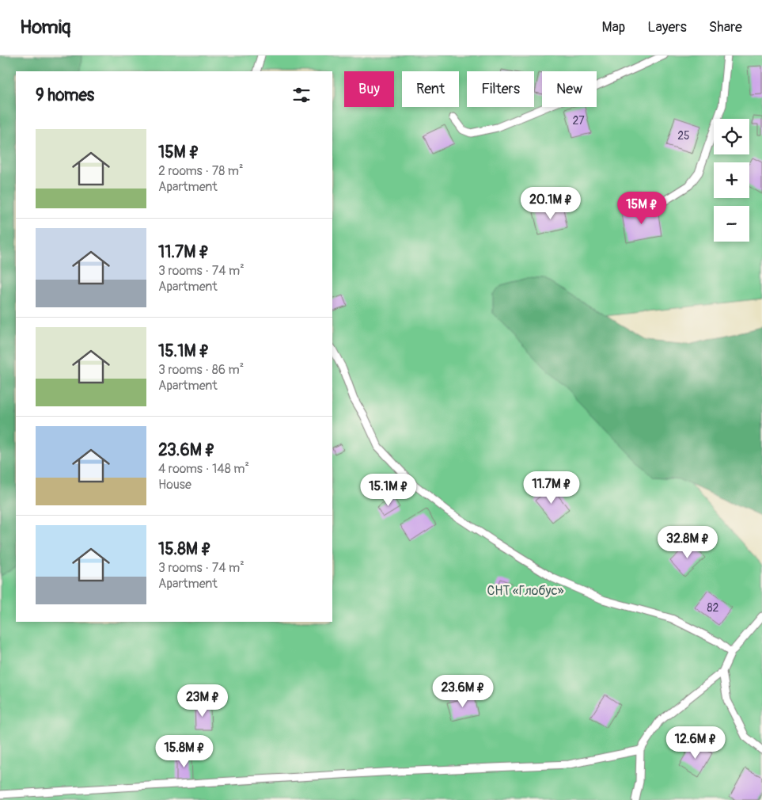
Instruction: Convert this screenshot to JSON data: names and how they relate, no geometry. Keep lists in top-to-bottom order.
{
  "parks": ["СНТ «Глобус»"],
  "house_numbers": ["27", "25", "82"],
  "page": {
    "header": "Homiq",
    "nav": ["Map", "Layers", "Share"],
    "chip": [
      "Buy",
      "Rent",
      "Filters",
      "New"
    ],
    "heading": "9 homes",
    "map_buttons": ["+", "−"],
    "list": [
      {
        "name": "15M ₽",
        "note": "2 rooms · 78 m² · Apartment"
      },
      {
        "name": "11.7M ₽",
        "note": "3 rooms · 74 m² · Apartment"
      },
      {
        "name": "15.1M ₽",
        "note": "3 rooms · 86 m² · Apartment"
      },
      {
        "name": "23.6M ₽",
        "note": "4 rooms · 148 m² · House"
      },
      {
        "name": "15.8M ₽",
        "note": "3 rooms · 74 m² · Apartment"
      }
    ],
    "price": [
      "20.1M ₽",
      "15M ₽",
      "11.7M ₽",
      "15.1M ₽",
      "32.8M ₽",
      "23.6M ₽",
      "23M ₽",
      "12.6M ₽",
      "15.8M ₽"
    ]
  }
}
